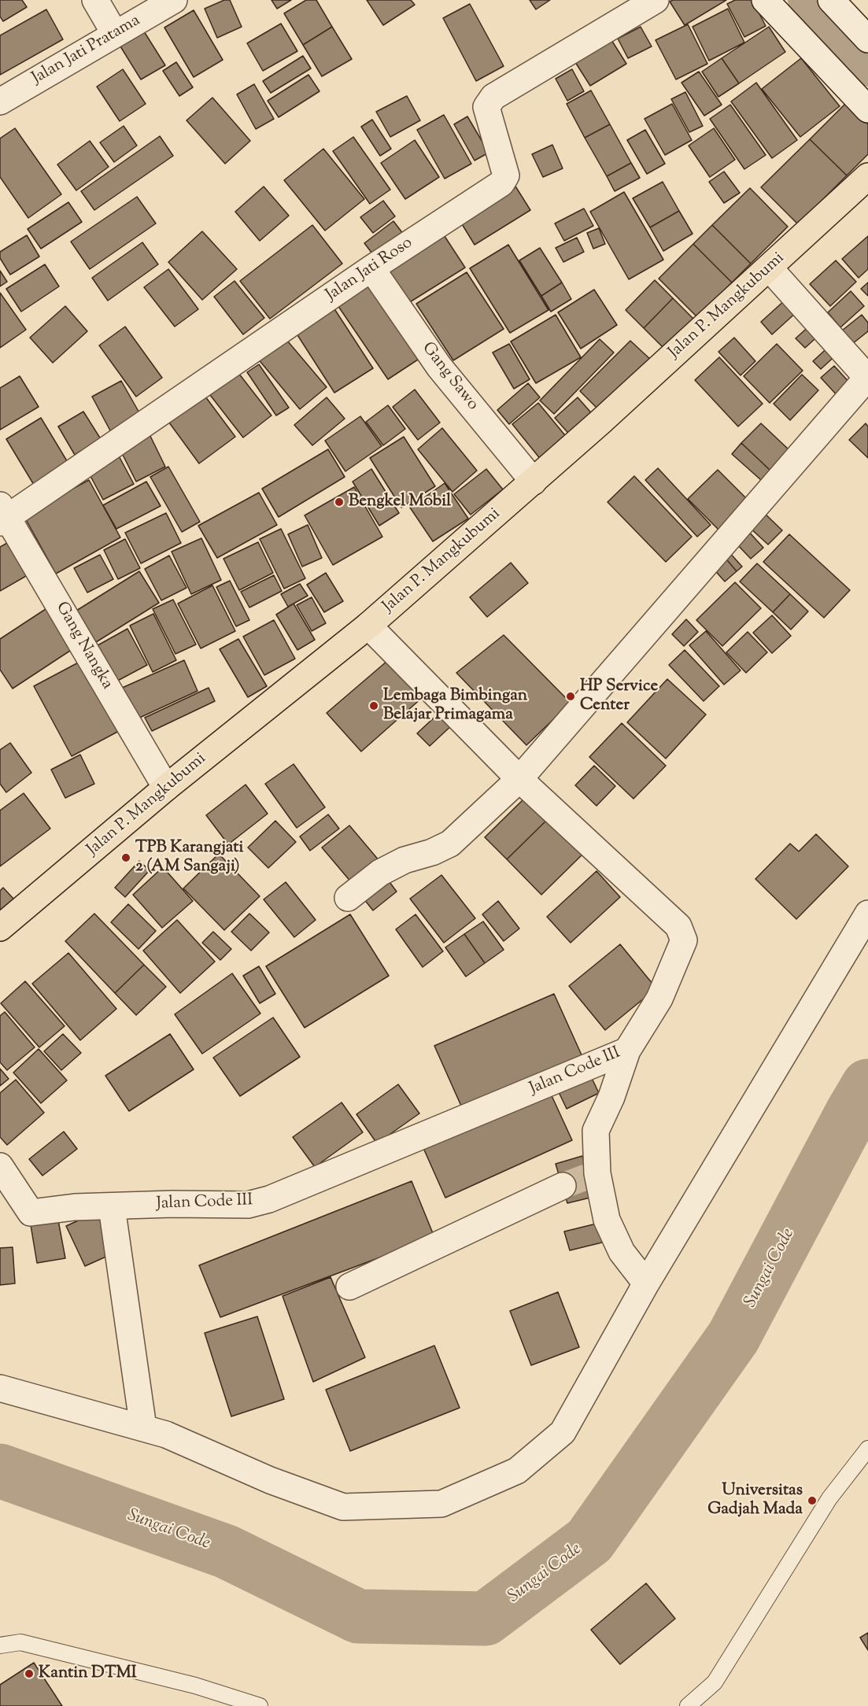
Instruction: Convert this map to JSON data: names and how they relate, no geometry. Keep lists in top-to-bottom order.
{
  "streets": {
    "main road": ["Jalan P. Mangkubumi"],
    "street": [
      "Jalan Jati Pratama",
      "Jalan Jati Roso",
      "Gang Sawo",
      "Gang Nangka",
      "Jalan Code III"
    ]
  },
  "crossings": [
    ["Jalan Jati Roso", "Gang Sawo"],
    ["Jalan Jati Roso", "Gang Nangka"],
    ["Jalan P. Mangkubumi", "Gang Sawo"],
    ["Jalan P. Mangkubumi", "Gang Nangka"],
    ["Jalan P. Mangkubumi", "Jalan Code III"]
  ],
  "water": ["Sungai Code"],
  "places": [
    "Bengkel Mobil",
    "HP Service Center",
    "Lembaga Bimbingan Belajar Primagama",
    "TPB Karangjati 2 (AM Sangaji)",
    "Universitas Gadjah Mada",
    "Kantin DTMI"
  ]
}
